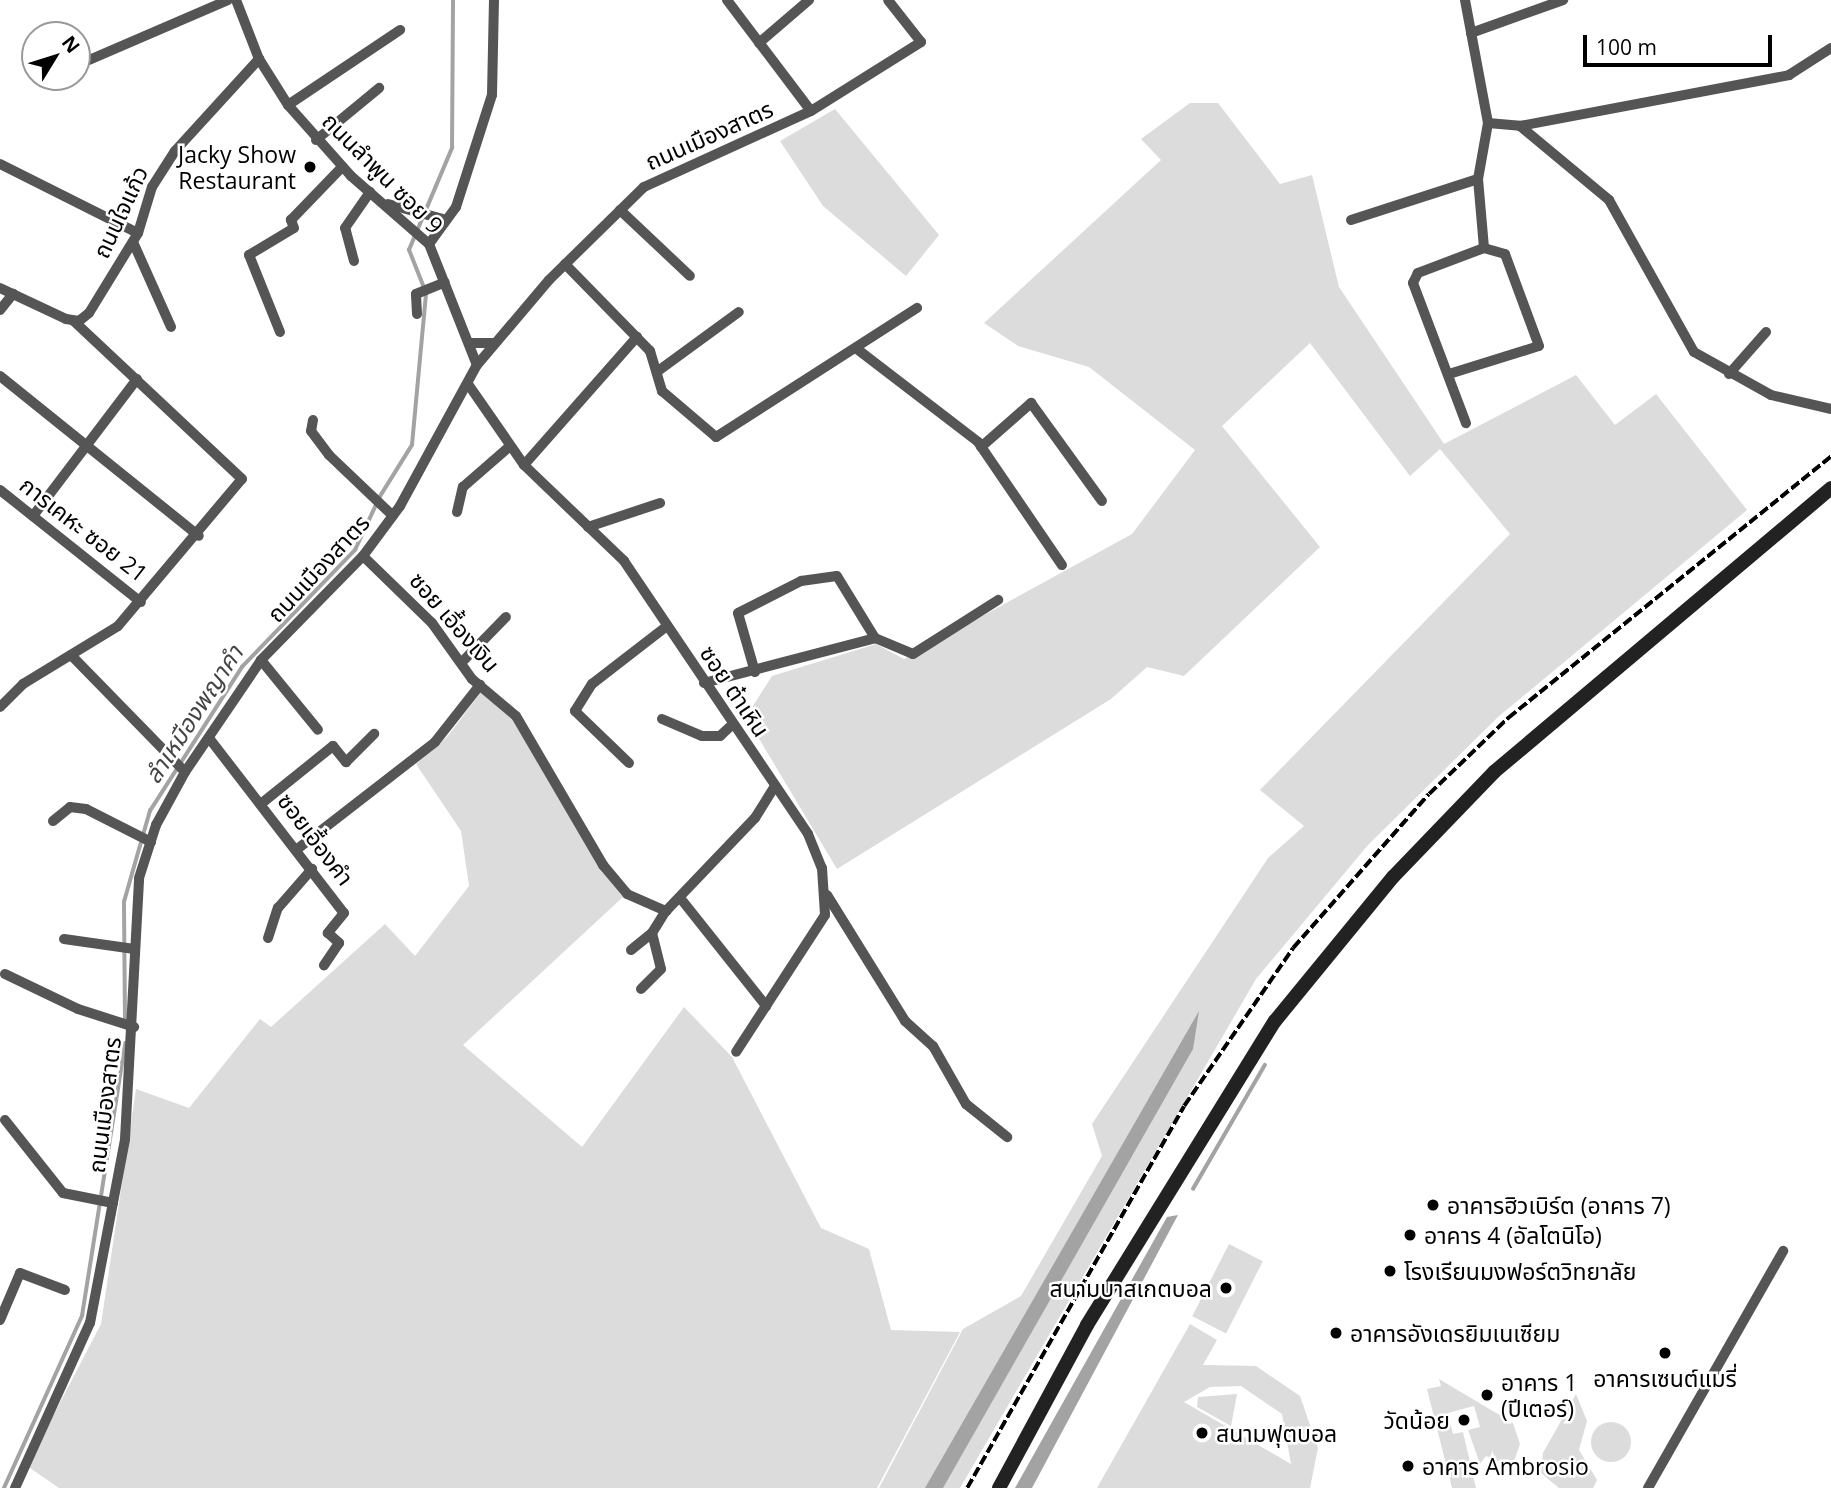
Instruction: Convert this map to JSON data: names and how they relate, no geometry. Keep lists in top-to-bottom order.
{
  "streets": {
    "street": [
      "ถนนเมืองสาตร",
      "ถนนลำพูน ซอย 9",
      "ถนนใจแก้ว",
      "การเคหะ ซอย 21",
      "ซอย เอื้องเงิน",
      "ซอย ต๋าเหิน",
      "ซอยเอื้องคำ"
    ]
  },
  "crossings": [
    ["ถนนเมืองสาตร", "ถนนลำพูน ซอย 9"],
    ["ถนนเมืองสาตร", "ซอย เอื้องเงิน"],
    ["ถนนเมืองสาตร", "ซอย ต๋าเหิน"],
    ["ถนนเมืองสาตร", "ซอยเอื้องคำ"],
    ["ถนนลำพูน ซอย 9", "ถนนใจแก้ว"]
  ],
  "water": ["ลำเหมืองพญาคำ"],
  "places": [
    "Jacky Show Restaurant",
    "อาคารฮิวเบิร์ต (อาคาร 7)",
    "อาคาร 4 (อัลโตนิโอ)",
    "โรงเรียนมงฟอร์ตวิทยาลัย",
    "สนามบาสเกตบอล",
    "อาคารอังเดรยิมเนเซียม",
    "อาคารเซนต์แมรี่",
    "อาคาร 1 (ปีเตอร์)",
    "วัดน้อย",
    "สนามฟุตบอล",
    "อาคาร Ambrosio"
  ],
  "scale_bar": "100 m",
  "north": "top right"
}
